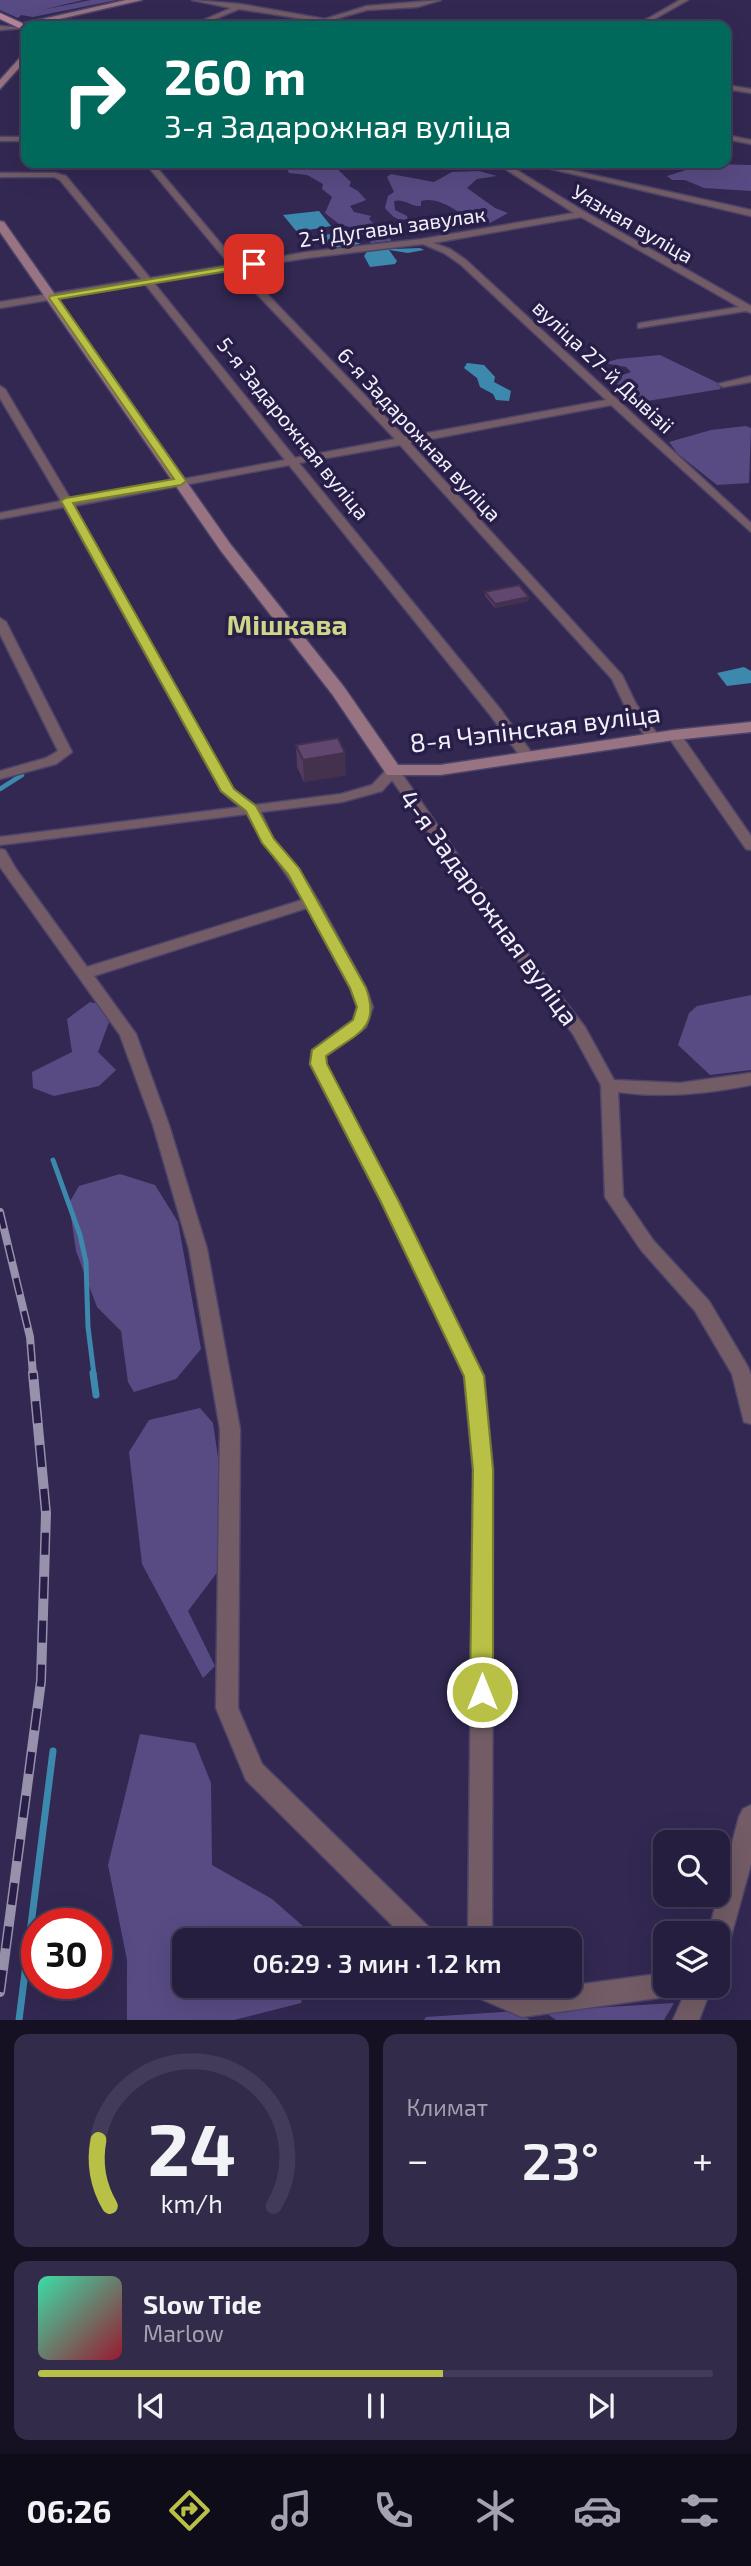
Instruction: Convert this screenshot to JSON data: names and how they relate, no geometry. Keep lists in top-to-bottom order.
{
  "streets": {
    "main road": ["8-я Чэпінская вуліца", "4-я Задарожная вуліца"],
    "street": [
      "Уязная вуліца",
      "2-і Дугавы завулак",
      "вуліца 27-й Дывізіі",
      "5-я Задарожная вуліца",
      "6-я Задарожная вуліца"
    ]
  },
  "crossings": [
    ["Уязная вуліца", "2-і Дугавы завулак"],
    ["2-і Дугавы завулак", "вуліца 27-й Дывізіі"],
    ["2-і Дугавы завулак", "5-я Задарожная вуліца"],
    ["2-і Дугавы завулак", "6-я Задарожная вуліца"],
    ["2-і Дугавы завулак", "4-я Задарожная вуліца"],
    ["5-я Задарожная вуліца", "8-я Чэпінская вуліца"],
    ["6-я Задарожная вуліца", "8-я Чэпінская вуліца"],
    ["8-я Чэпінская вуліца", "4-я Задарожная вуліца"]
  ],
  "districts": ["Мішкава"],
  "page": {
    "turn": ["260 m", "3-я Задарожная вуліца"],
    "limit": "30",
    "trip": "06:29 · 3 мин · 1.2 km",
    "tile": "Климат",
    "heat": ["−", "23°", "+"],
    "song": ["Slow Tide", "Marlow"],
    "tabs": "06:26",
    "gauge": ["24", "km/h"]
  }
}
